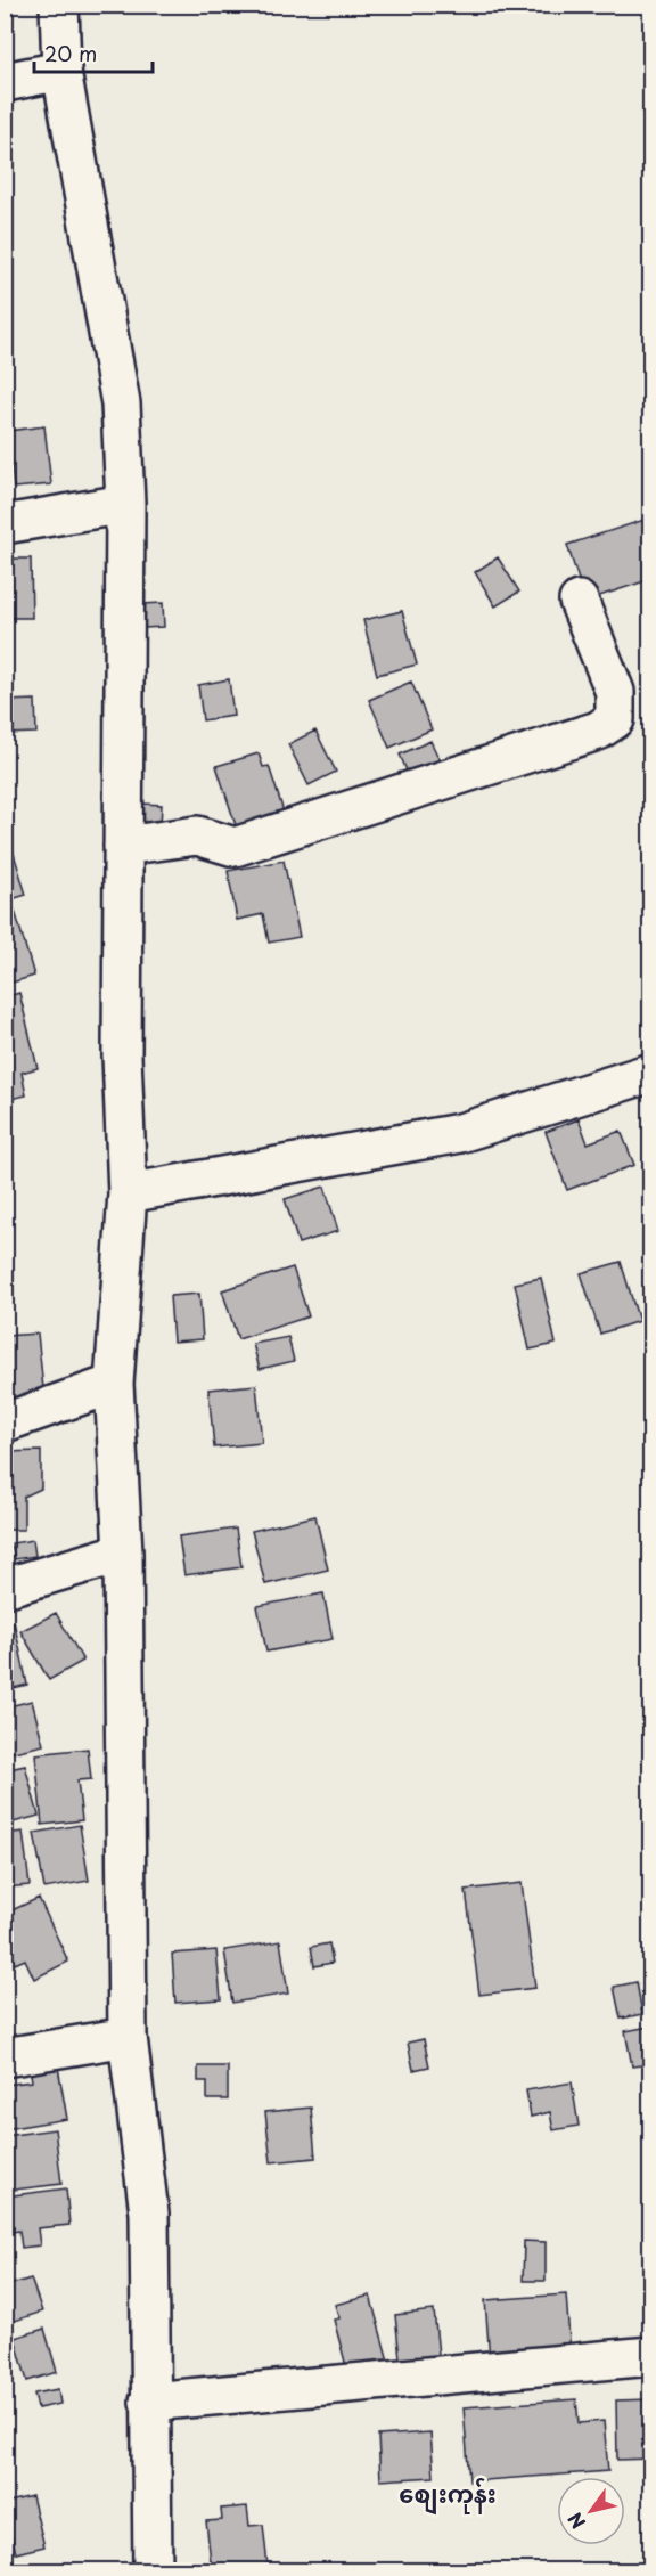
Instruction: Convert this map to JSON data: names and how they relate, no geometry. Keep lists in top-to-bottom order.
{
  "districts": ["စျေးကုန်း"],
  "scale_bar": "20 m",
  "north": "bottom left"
}
